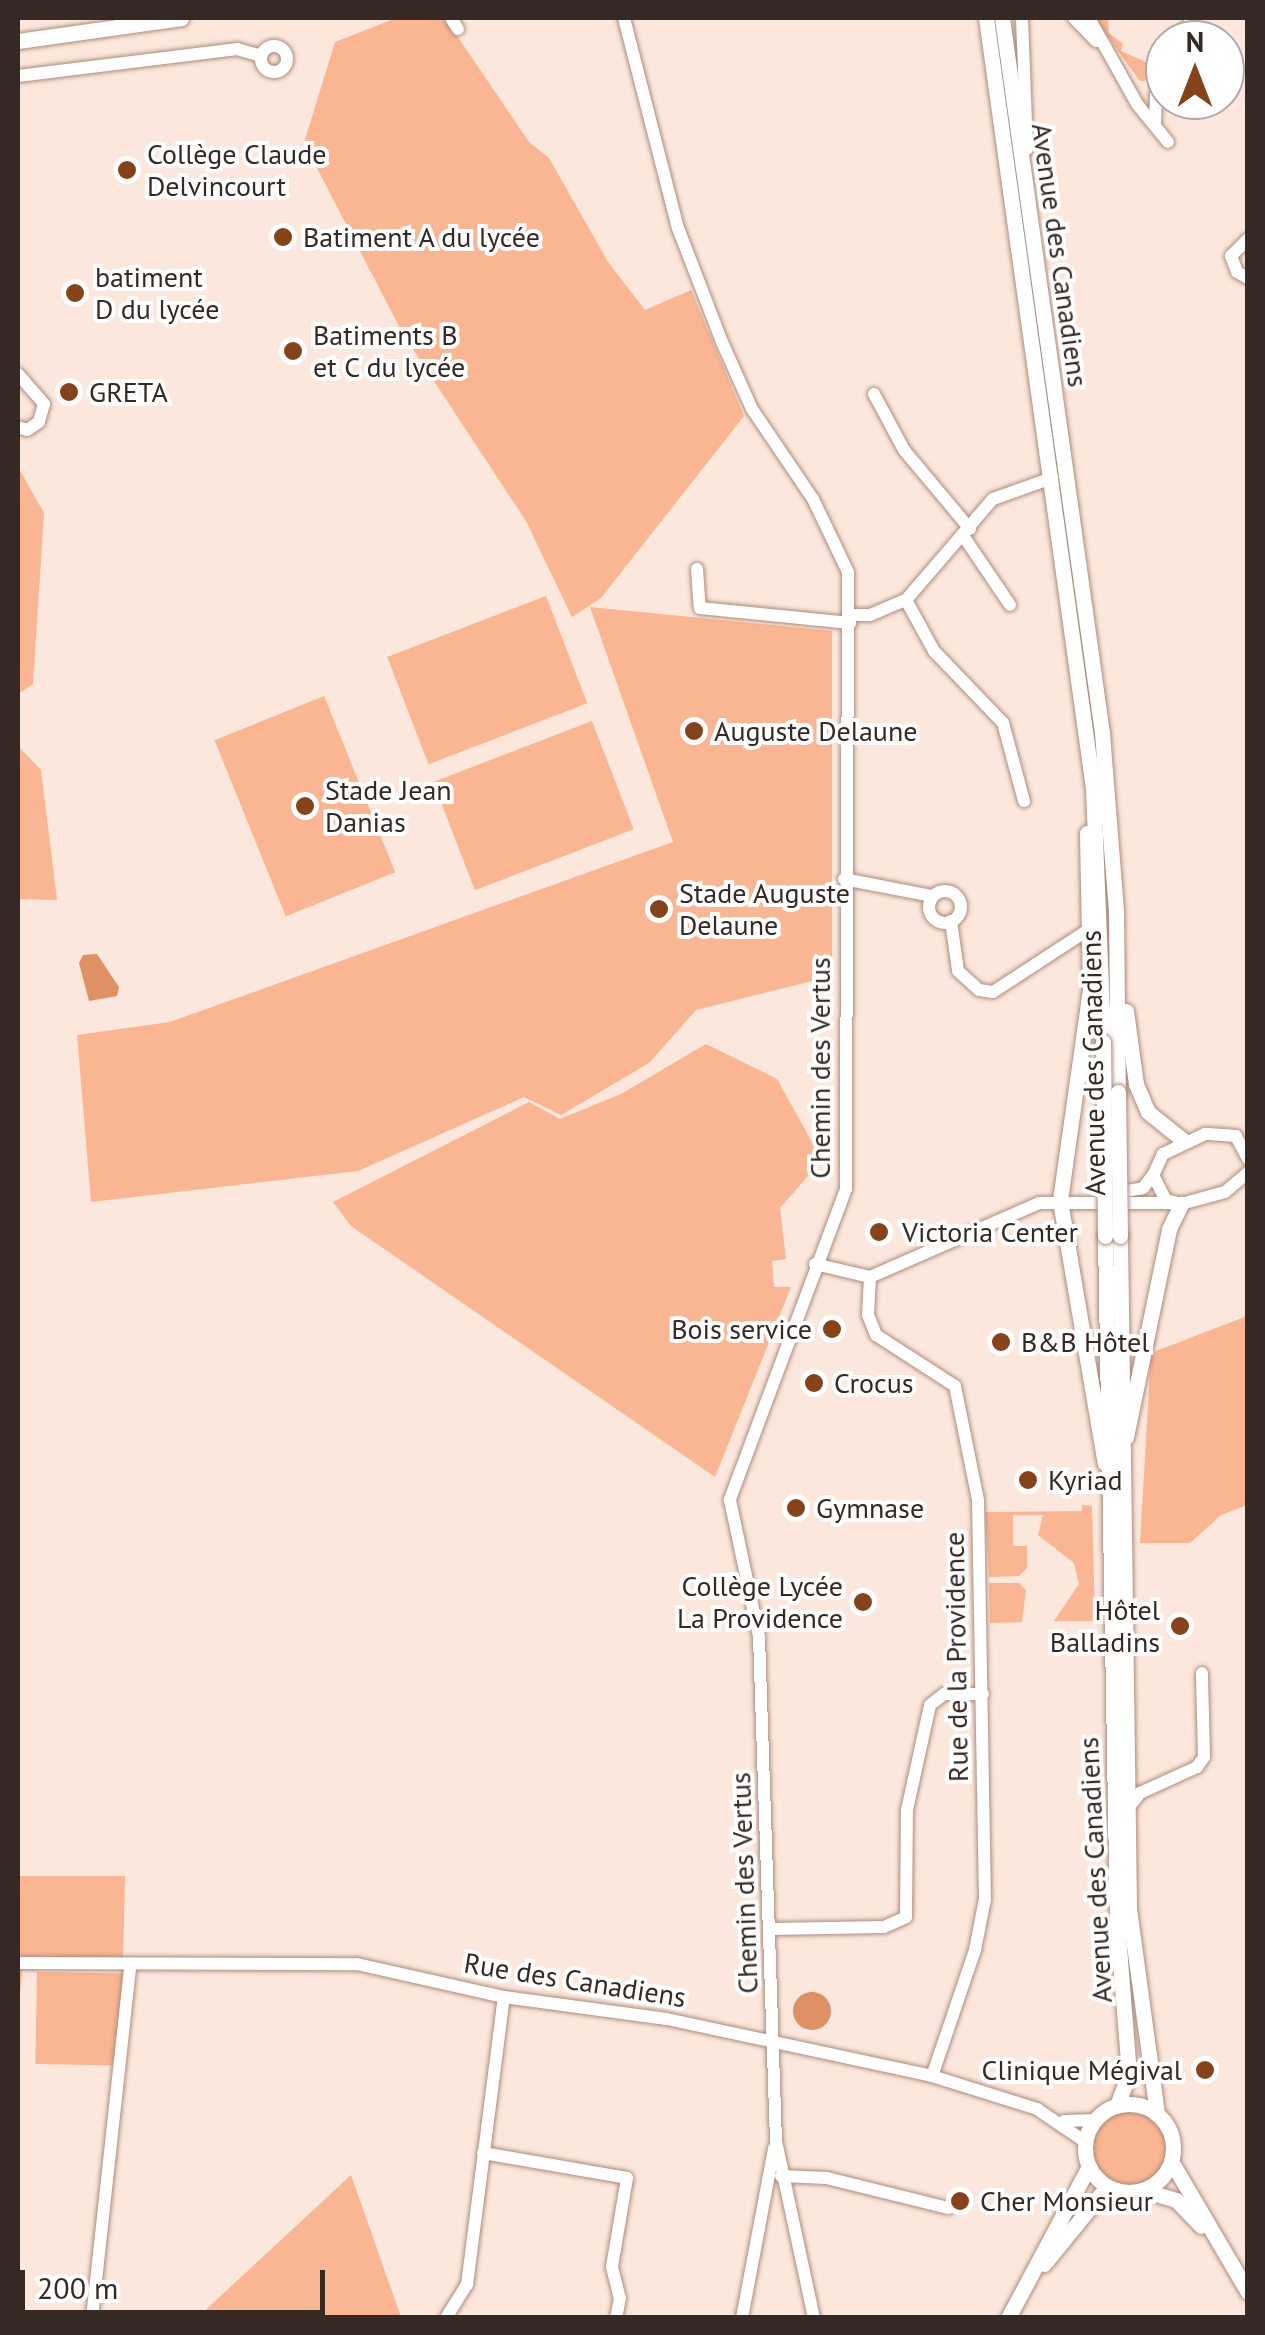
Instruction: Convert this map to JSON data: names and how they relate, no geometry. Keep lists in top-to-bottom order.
{
  "streets": {
    "main road": ["Avenue des Canadiens"],
    "street": ["Chemin des Vertus", "Rue de la Providence", "Rue des Canadiens"]
  },
  "crossings": [
    ["Avenue des Canadiens", "Rue des Canadiens"],
    ["Chemin des Vertus", "Rue des Canadiens"],
    ["Rue de la Providence", "Rue des Canadiens"]
  ],
  "places": [
    "Collège Claude Delvincourt",
    "Batiment A du lycée",
    "batiment D du lycée",
    "Batiments B et C du lycée",
    "GRETA",
    "Auguste Delaune",
    "Stade Jean Danias",
    "Stade Auguste Delaune",
    "Victoria Center",
    "Bois service",
    "B&B Hôtel",
    "Crocus",
    "Kyriad",
    "Gymnase",
    "Collège Lycée La Providence",
    "Hôtel Balladins",
    "Clinique Mégival",
    "Cher Monsieur"
  ],
  "scale_bar": "200 m",
  "north": "top"
}
